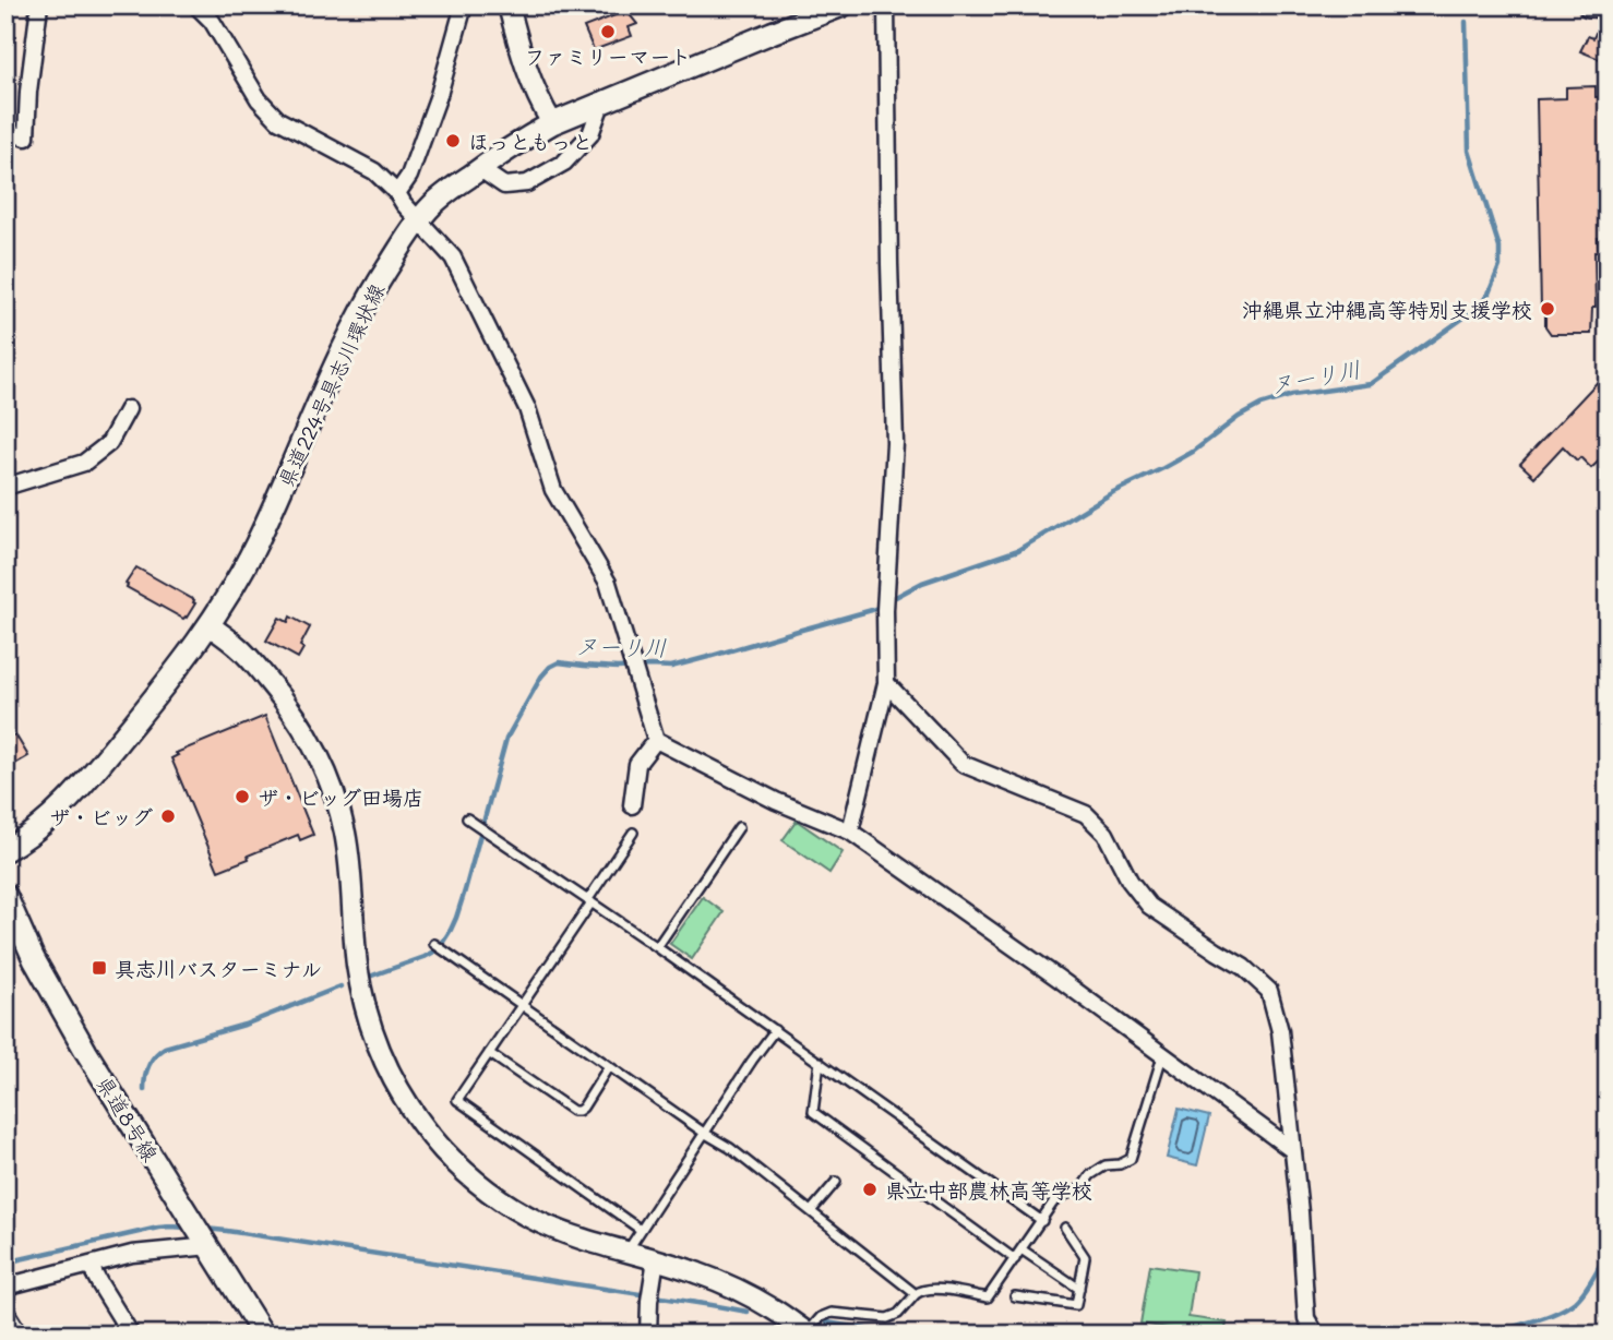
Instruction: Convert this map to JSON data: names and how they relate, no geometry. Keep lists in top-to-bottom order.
{
  "streets": {
    "main road": ["県道224号具志川環状線", "県道8号線"]
  },
  "water": ["ヌーリ川"],
  "places": {
    "other": [
      "ファミリーマート",
      "ほっともっと",
      "沖縄県立沖縄高等特別支援学校",
      "ザ・ビッグ田場店",
      "ザ・ビッグ",
      "県立中部農林高等学校"
    ],
    "transit": ["具志川バスターミナル"]
  }
}
